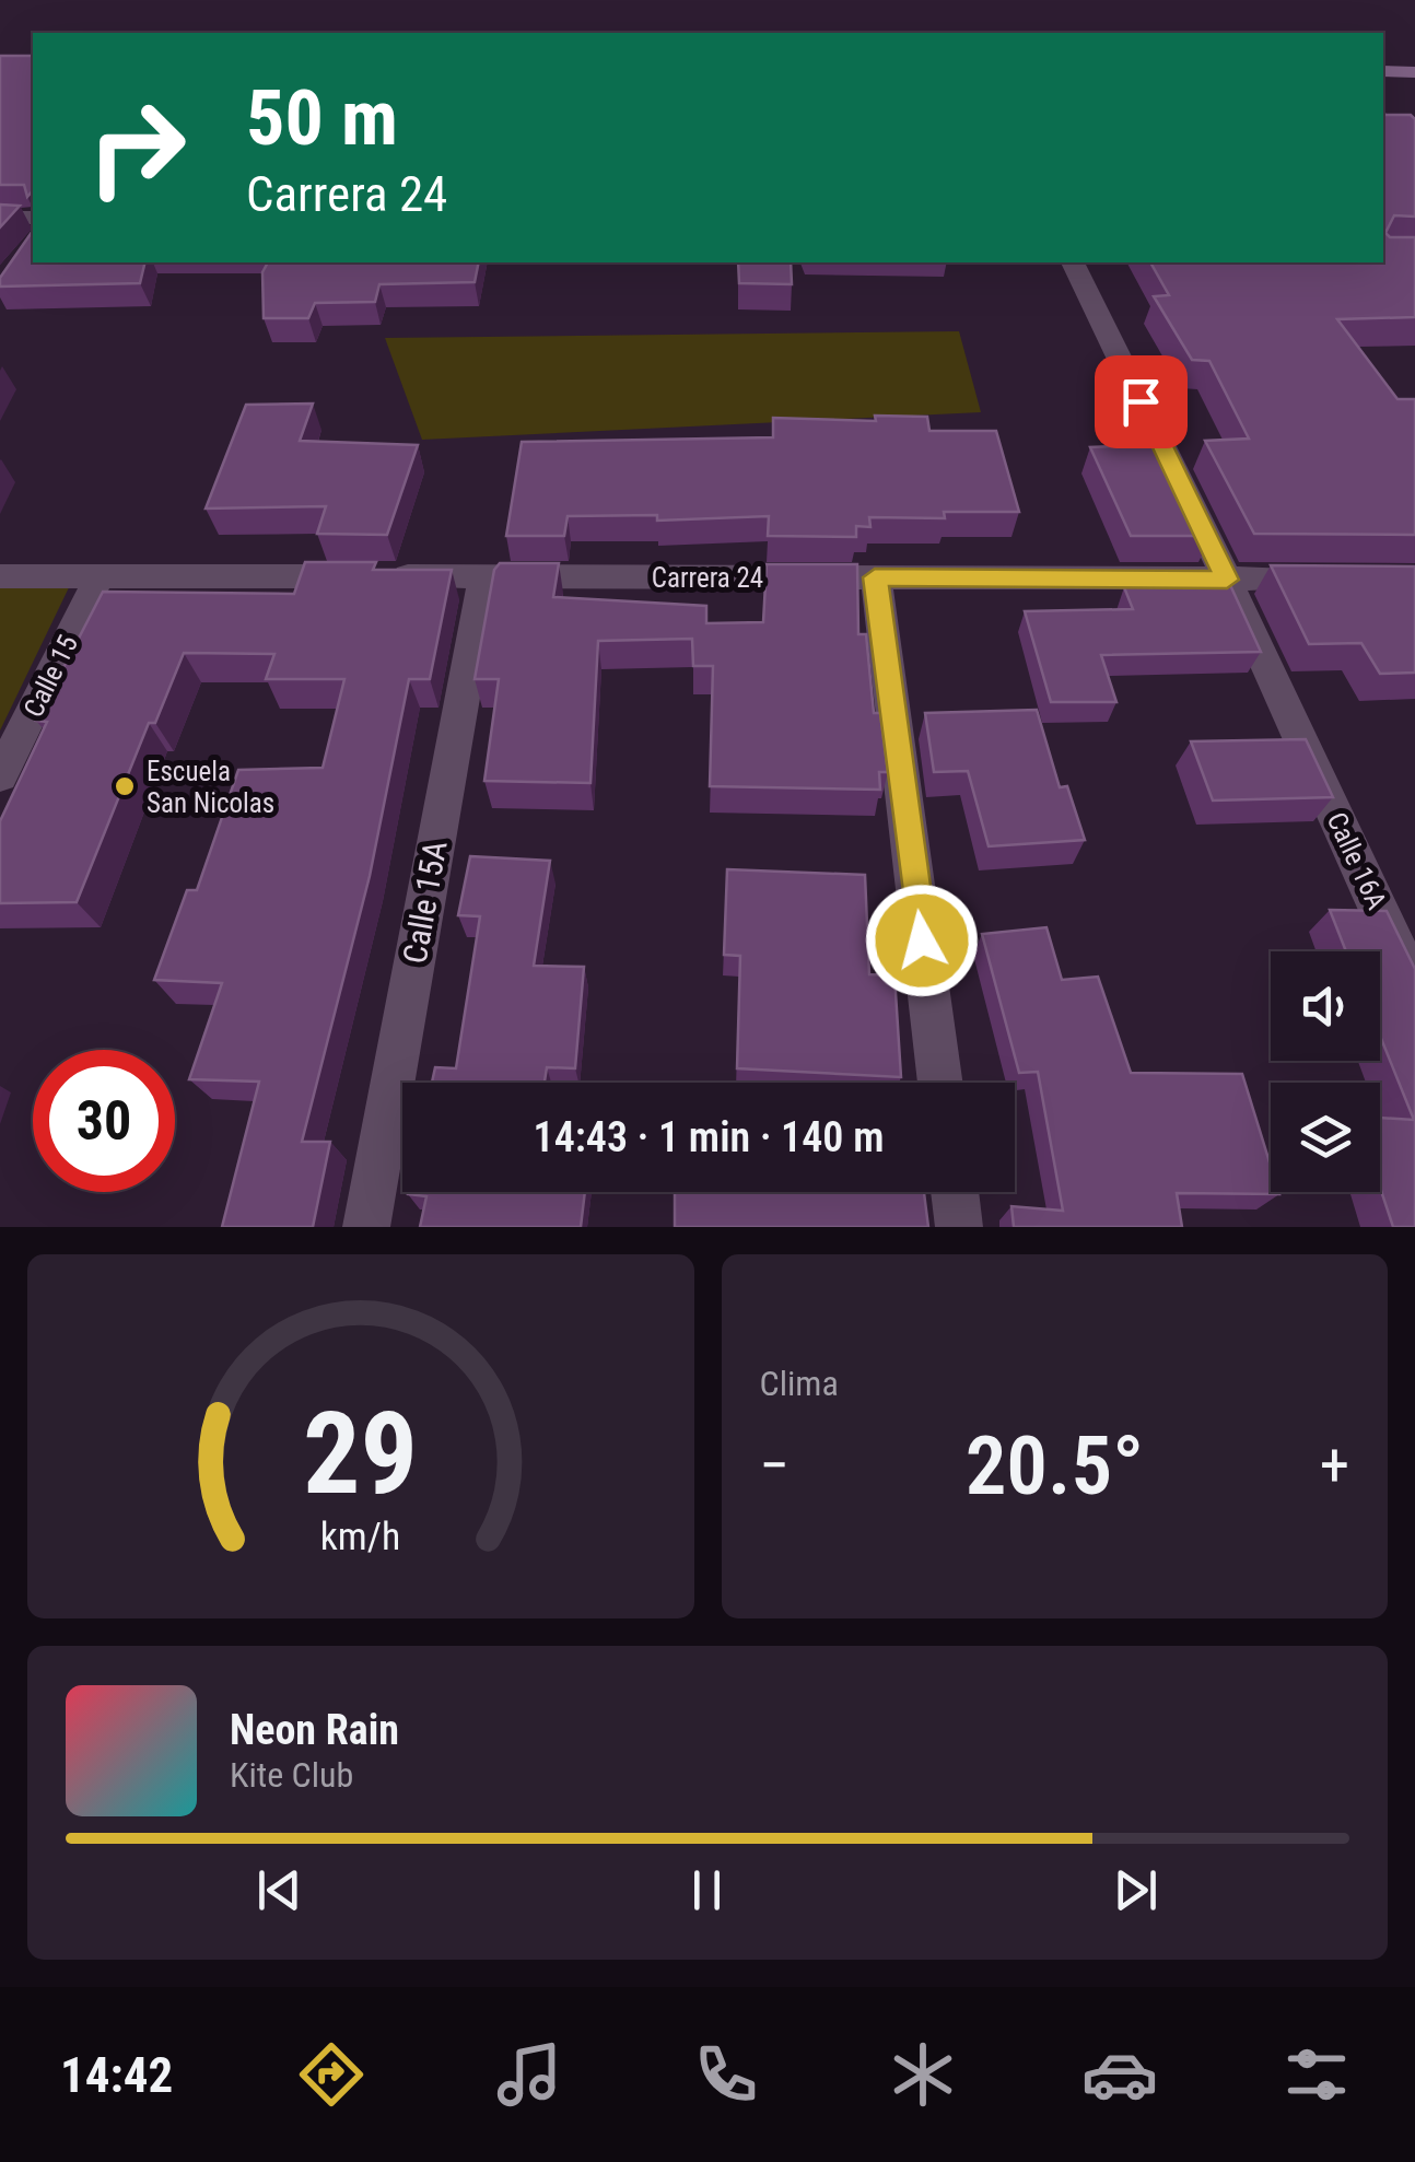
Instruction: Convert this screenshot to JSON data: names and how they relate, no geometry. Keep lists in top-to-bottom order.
{
  "streets": {
    "street": [
      "Carrera 24",
      "Calle 15",
      "Calle 16A",
      "Calle 15A"
    ]
  },
  "crossings": [
    ["Carrera 24", "Calle 15"],
    ["Carrera 24", "Calle 16A"],
    ["Carrera 24", "Calle 15A"]
  ],
  "places": ["Escuela San Nicolas"],
  "page": {
    "turn": ["50 m", "Carrera 24"],
    "limit": "30",
    "trip": "14:43 · 1 min · 140 m",
    "tile": "Clima",
    "heat": ["−", "20.5°", "+"],
    "song": ["Neon Rain", "Kite Club"],
    "tabs": "14:42",
    "gauge": ["29", "km/h"]
  }
}
